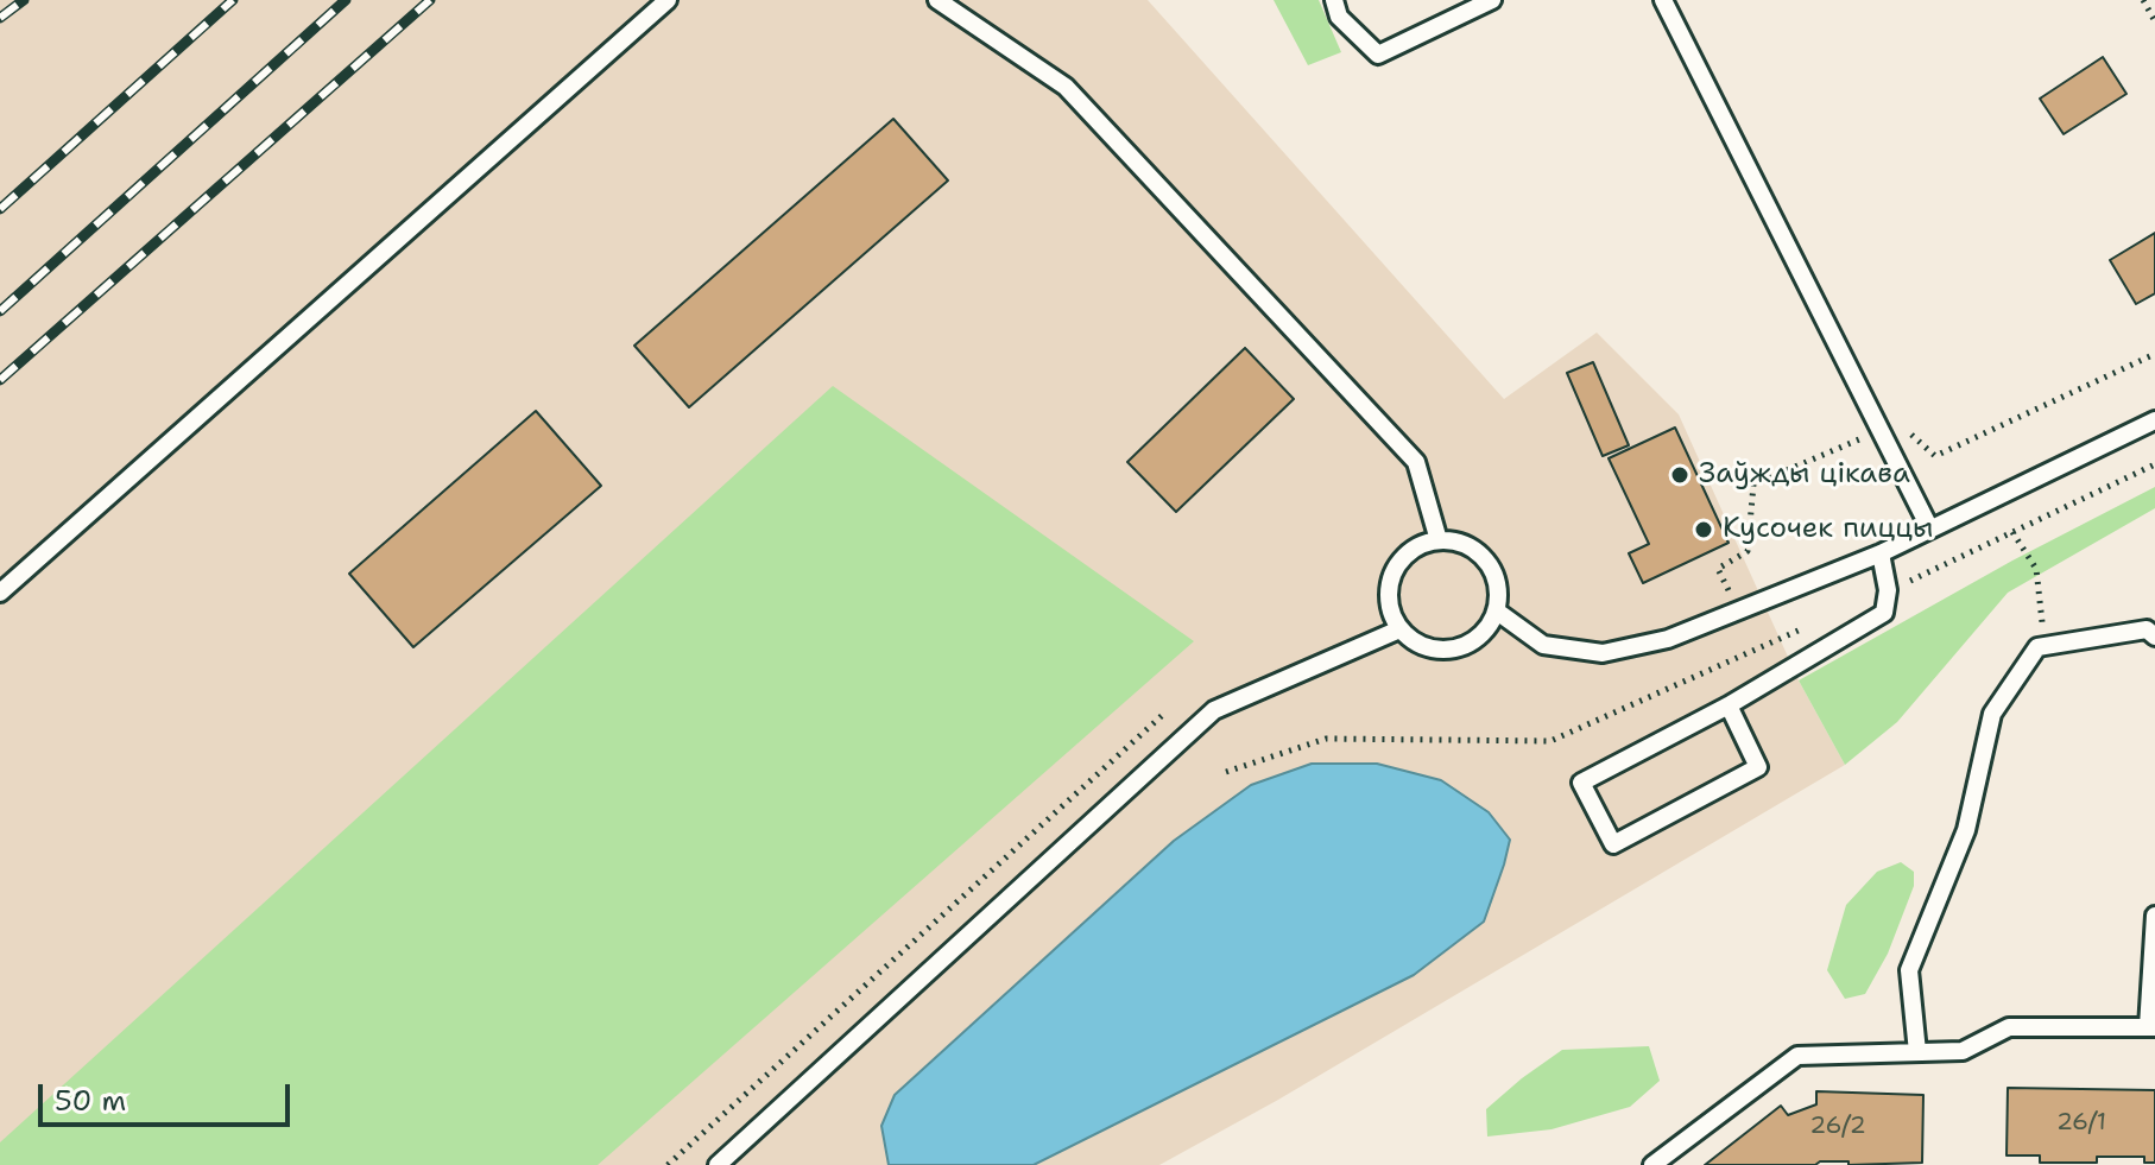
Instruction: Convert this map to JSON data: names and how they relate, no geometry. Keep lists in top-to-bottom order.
{
  "places": ["Заўжды цікава", "Кусочек пиццы"],
  "house_numbers": ["26/1", "26/2"],
  "scale_bar": "50 m"
}
